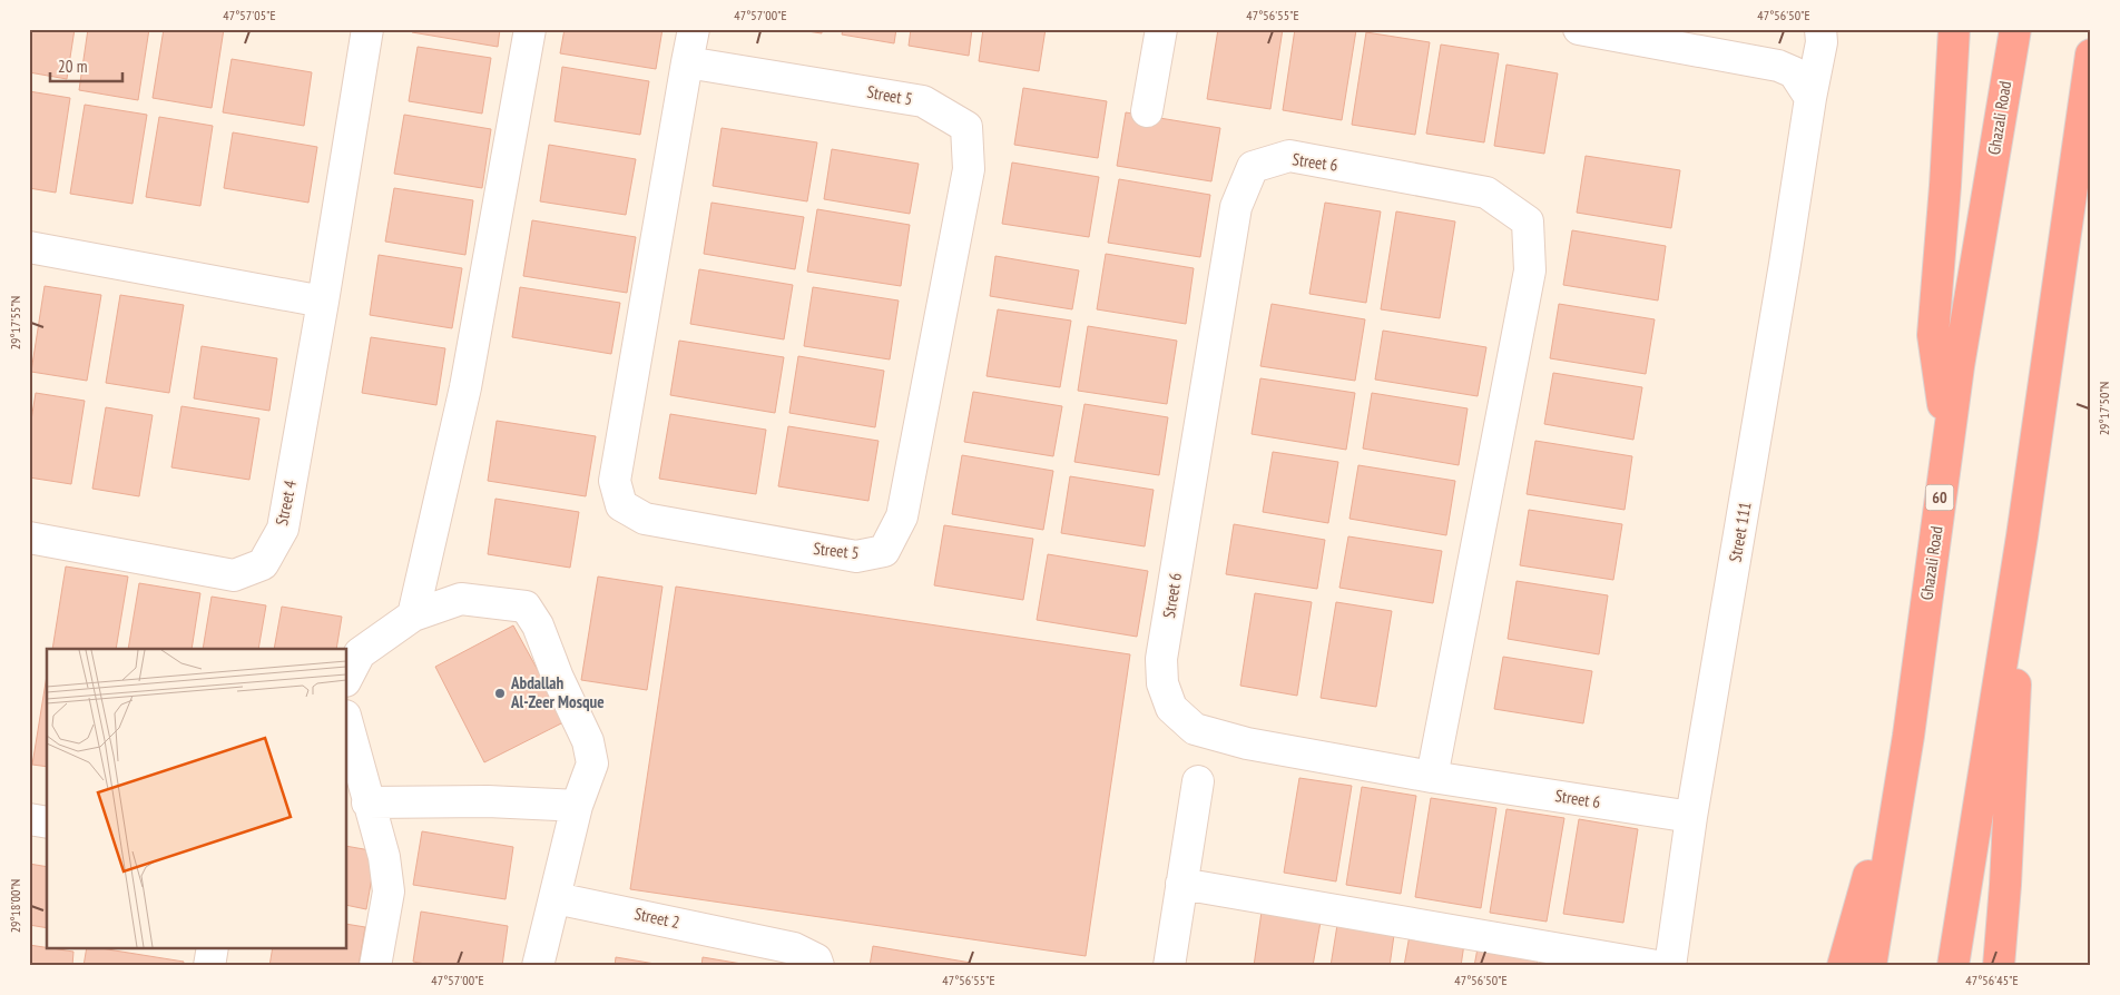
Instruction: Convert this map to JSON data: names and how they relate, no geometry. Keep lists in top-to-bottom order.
{
  "streets": {
    "highway": ["Ghazali Road", "60"],
    "street": [
      "Street 5",
      "Street 6",
      "Street 4",
      "Street 111",
      "Street 2"
    ]
  },
  "crossings": [
    ["Street 6", "Street 111"]
  ],
  "places": ["Abdallah Al-Zeer Mosque"],
  "scale_bar": "20 m",
  "coordinates": [
    "47°57'05\"E",
    "47°57'00\"E",
    "47°56'55\"E",
    "47°56'50\"E",
    "29°17'55\"N",
    "29°17'50\"N",
    "29°18'00\"N",
    "47°56'45\"E"
  ]
}
